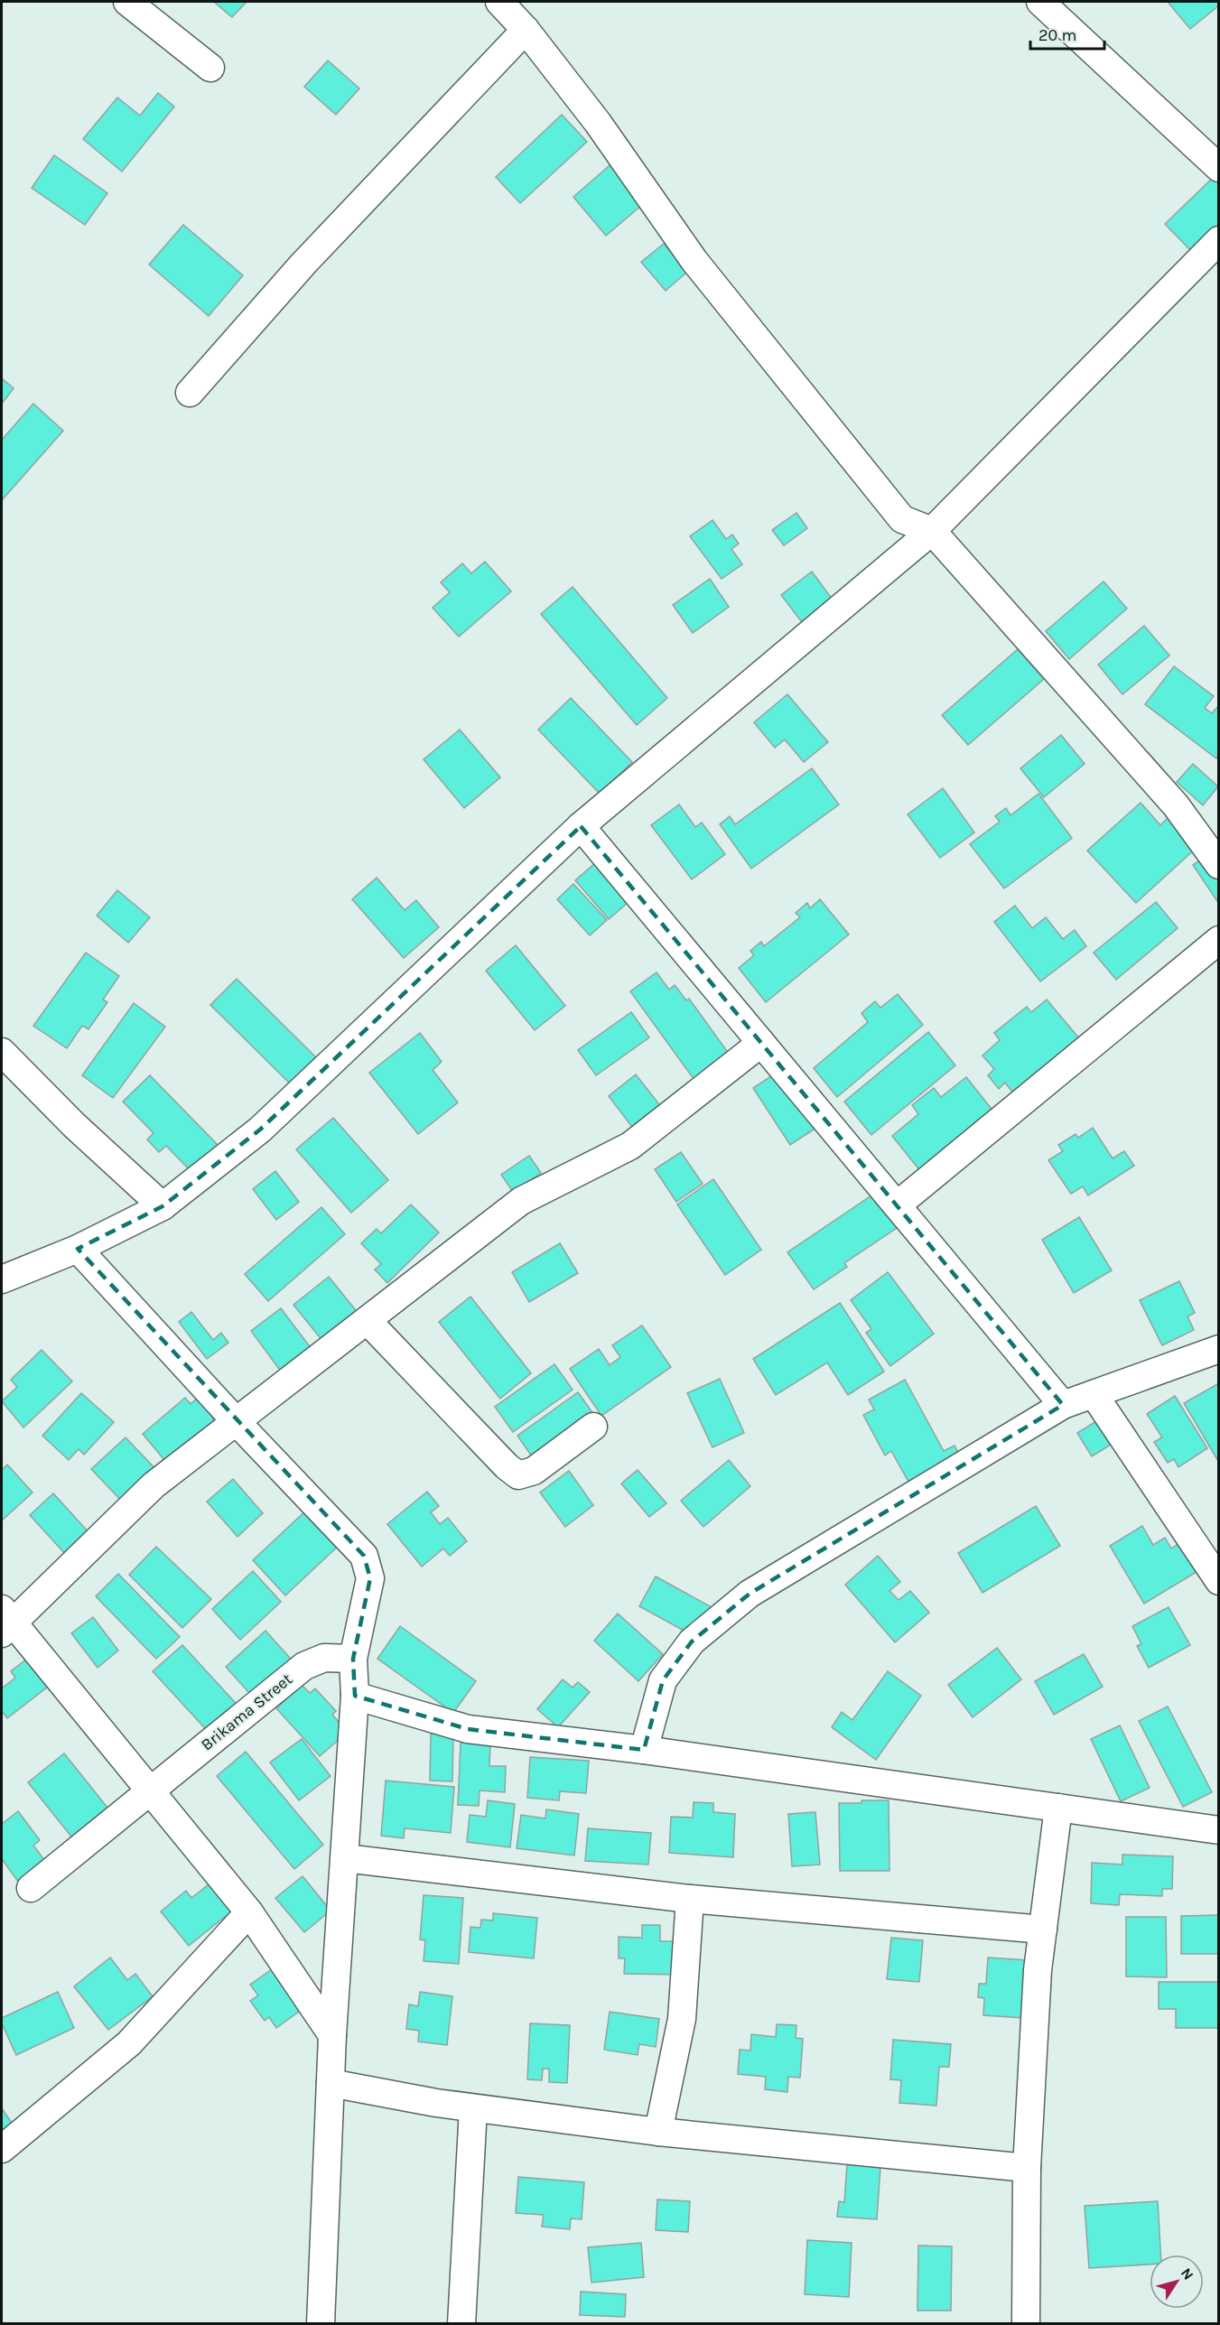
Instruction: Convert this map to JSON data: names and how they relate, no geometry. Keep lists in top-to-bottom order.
{
  "streets": {
    "street": ["Brikama Street"]
  },
  "scale_bar": "20 m",
  "north": "top right"
}
